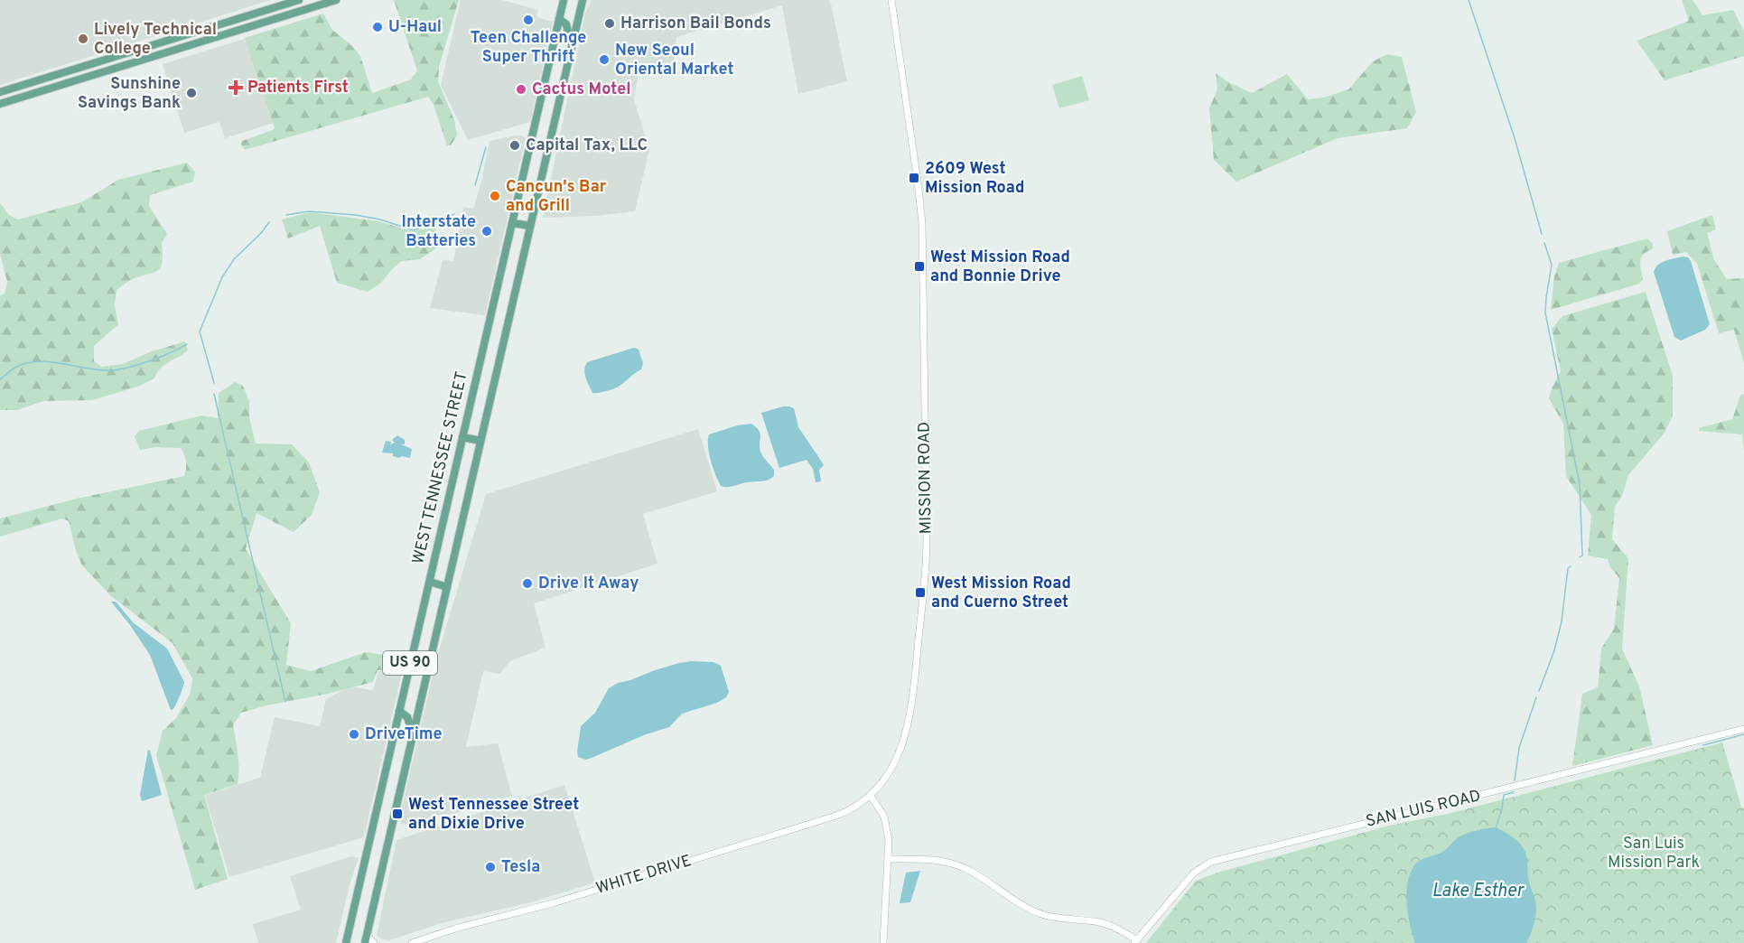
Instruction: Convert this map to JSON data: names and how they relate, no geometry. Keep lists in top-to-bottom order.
{
  "streets": {
    "main road": ["WEST TENNESSEE STREET", "US 90"],
    "street": ["MISSION ROAD", "SAN LUIS ROAD", "WHITE DRIVE"]
  },
  "crossings": [
    ["MISSION ROAD", "WHITE DRIVE"]
  ],
  "water": ["Lake Esther"],
  "parks": ["San Luis Mission Park"],
  "places": {
    "other": [
      "Teen Challenge Super Thrift",
      "Harrison Bail Bonds",
      "U-Haul",
      "Lively Technical College",
      "New Seoul Oriental Market",
      "Cactus Motel",
      "Sunshine Savings Bank",
      "Capital Tax, LLC",
      "Cancun's Bar and Grill",
      "Interstate Batteries",
      "Drive It Away",
      "DriveTime",
      "Tesla"
    ],
    "health": ["Patients First"],
    "transit": [
      "2609 West Mission Road",
      "West Mission Road and Bonnie Drive",
      "West Mission Road and Cuerno Street",
      "West Tennessee Street and Dixie Drive"
    ]
  }
}
